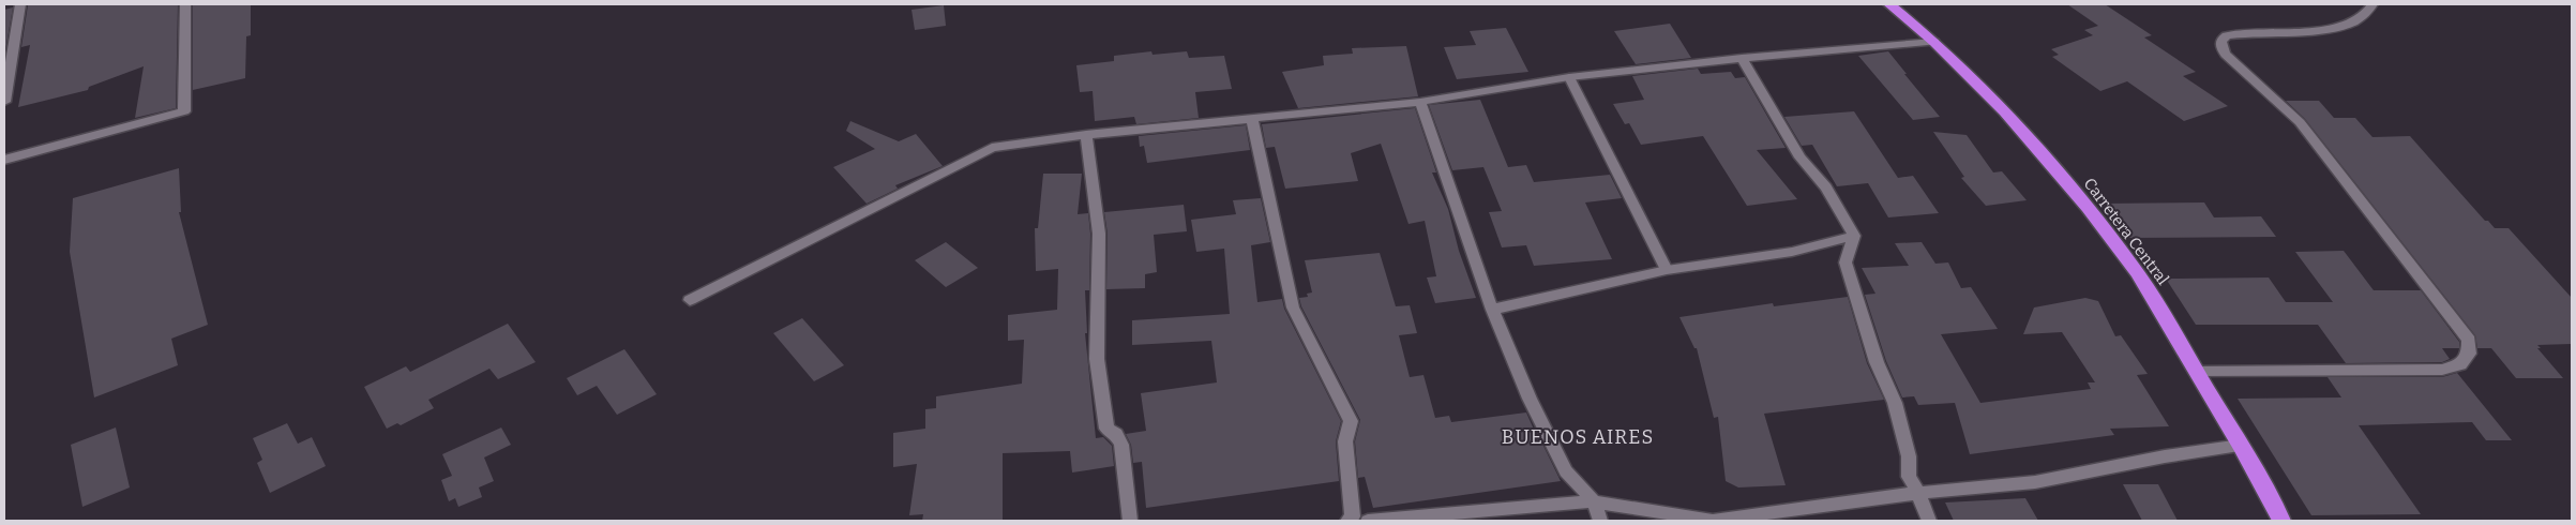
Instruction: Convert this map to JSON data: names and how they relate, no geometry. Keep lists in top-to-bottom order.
{
  "streets": {
    "highway": ["Carretera Central"]
  },
  "districts": ["BUENOS AIRES"]
}
